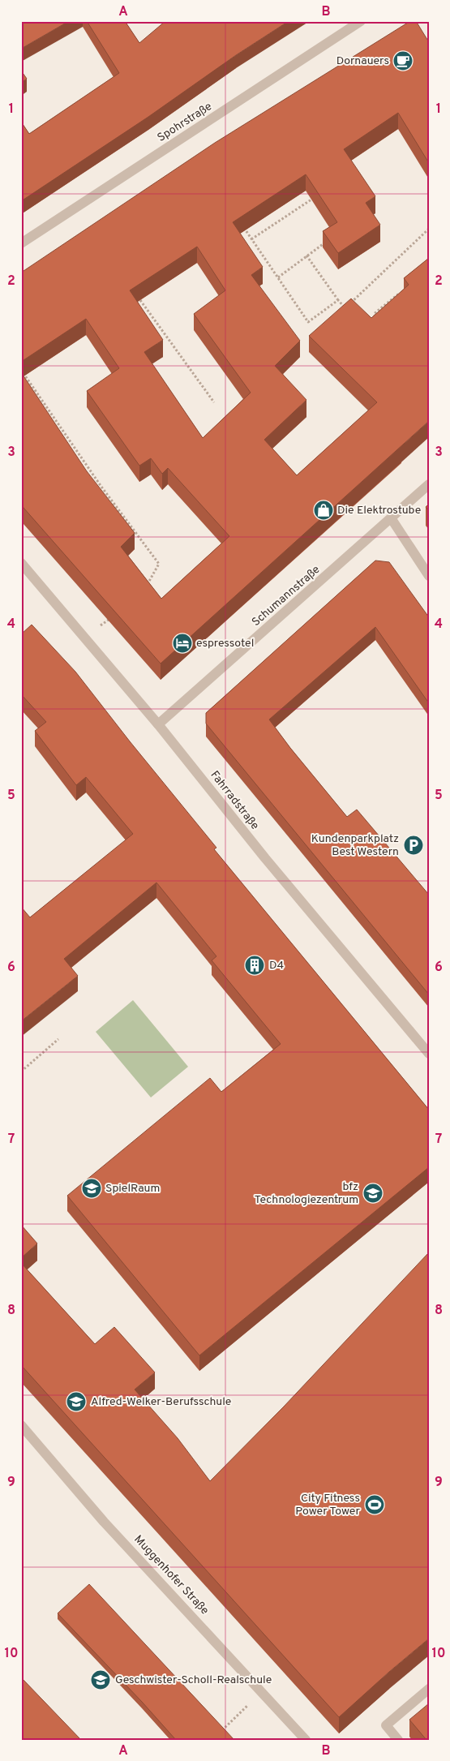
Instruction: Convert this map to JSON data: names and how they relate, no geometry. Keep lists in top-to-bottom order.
{
  "streets": {
    "street": [
      "Spohrstraße",
      "Schumannstraße",
      "Fahrradstraße",
      "Muggenhofer Straße"
    ]
  },
  "crossings": [
    ["Schumannstraße", "Fahrradstraße"]
  ],
  "places": {
    "cafe": ["Dornauers"],
    "shop": ["Die Elektrostube"],
    "hotel": ["espressotel"],
    "parking": ["Kundenparkplatz Best Western"],
    "building": ["D4"],
    "school or university": [
      "SpielRaum",
      "bfz Technologiezentrum",
      "Alfred-Welker-Berufsschule",
      "Geschwister-Scholl-Realschule"
    ],
    "sports": ["City Fitness Power Tower"]
  },
  "grid": {
    "columns": ["A", "B"],
    "rows": [
      "1",
      "2",
      "3",
      "4",
      "5",
      "6",
      "7",
      "8",
      "9",
      "10"
    ]
  }
}
